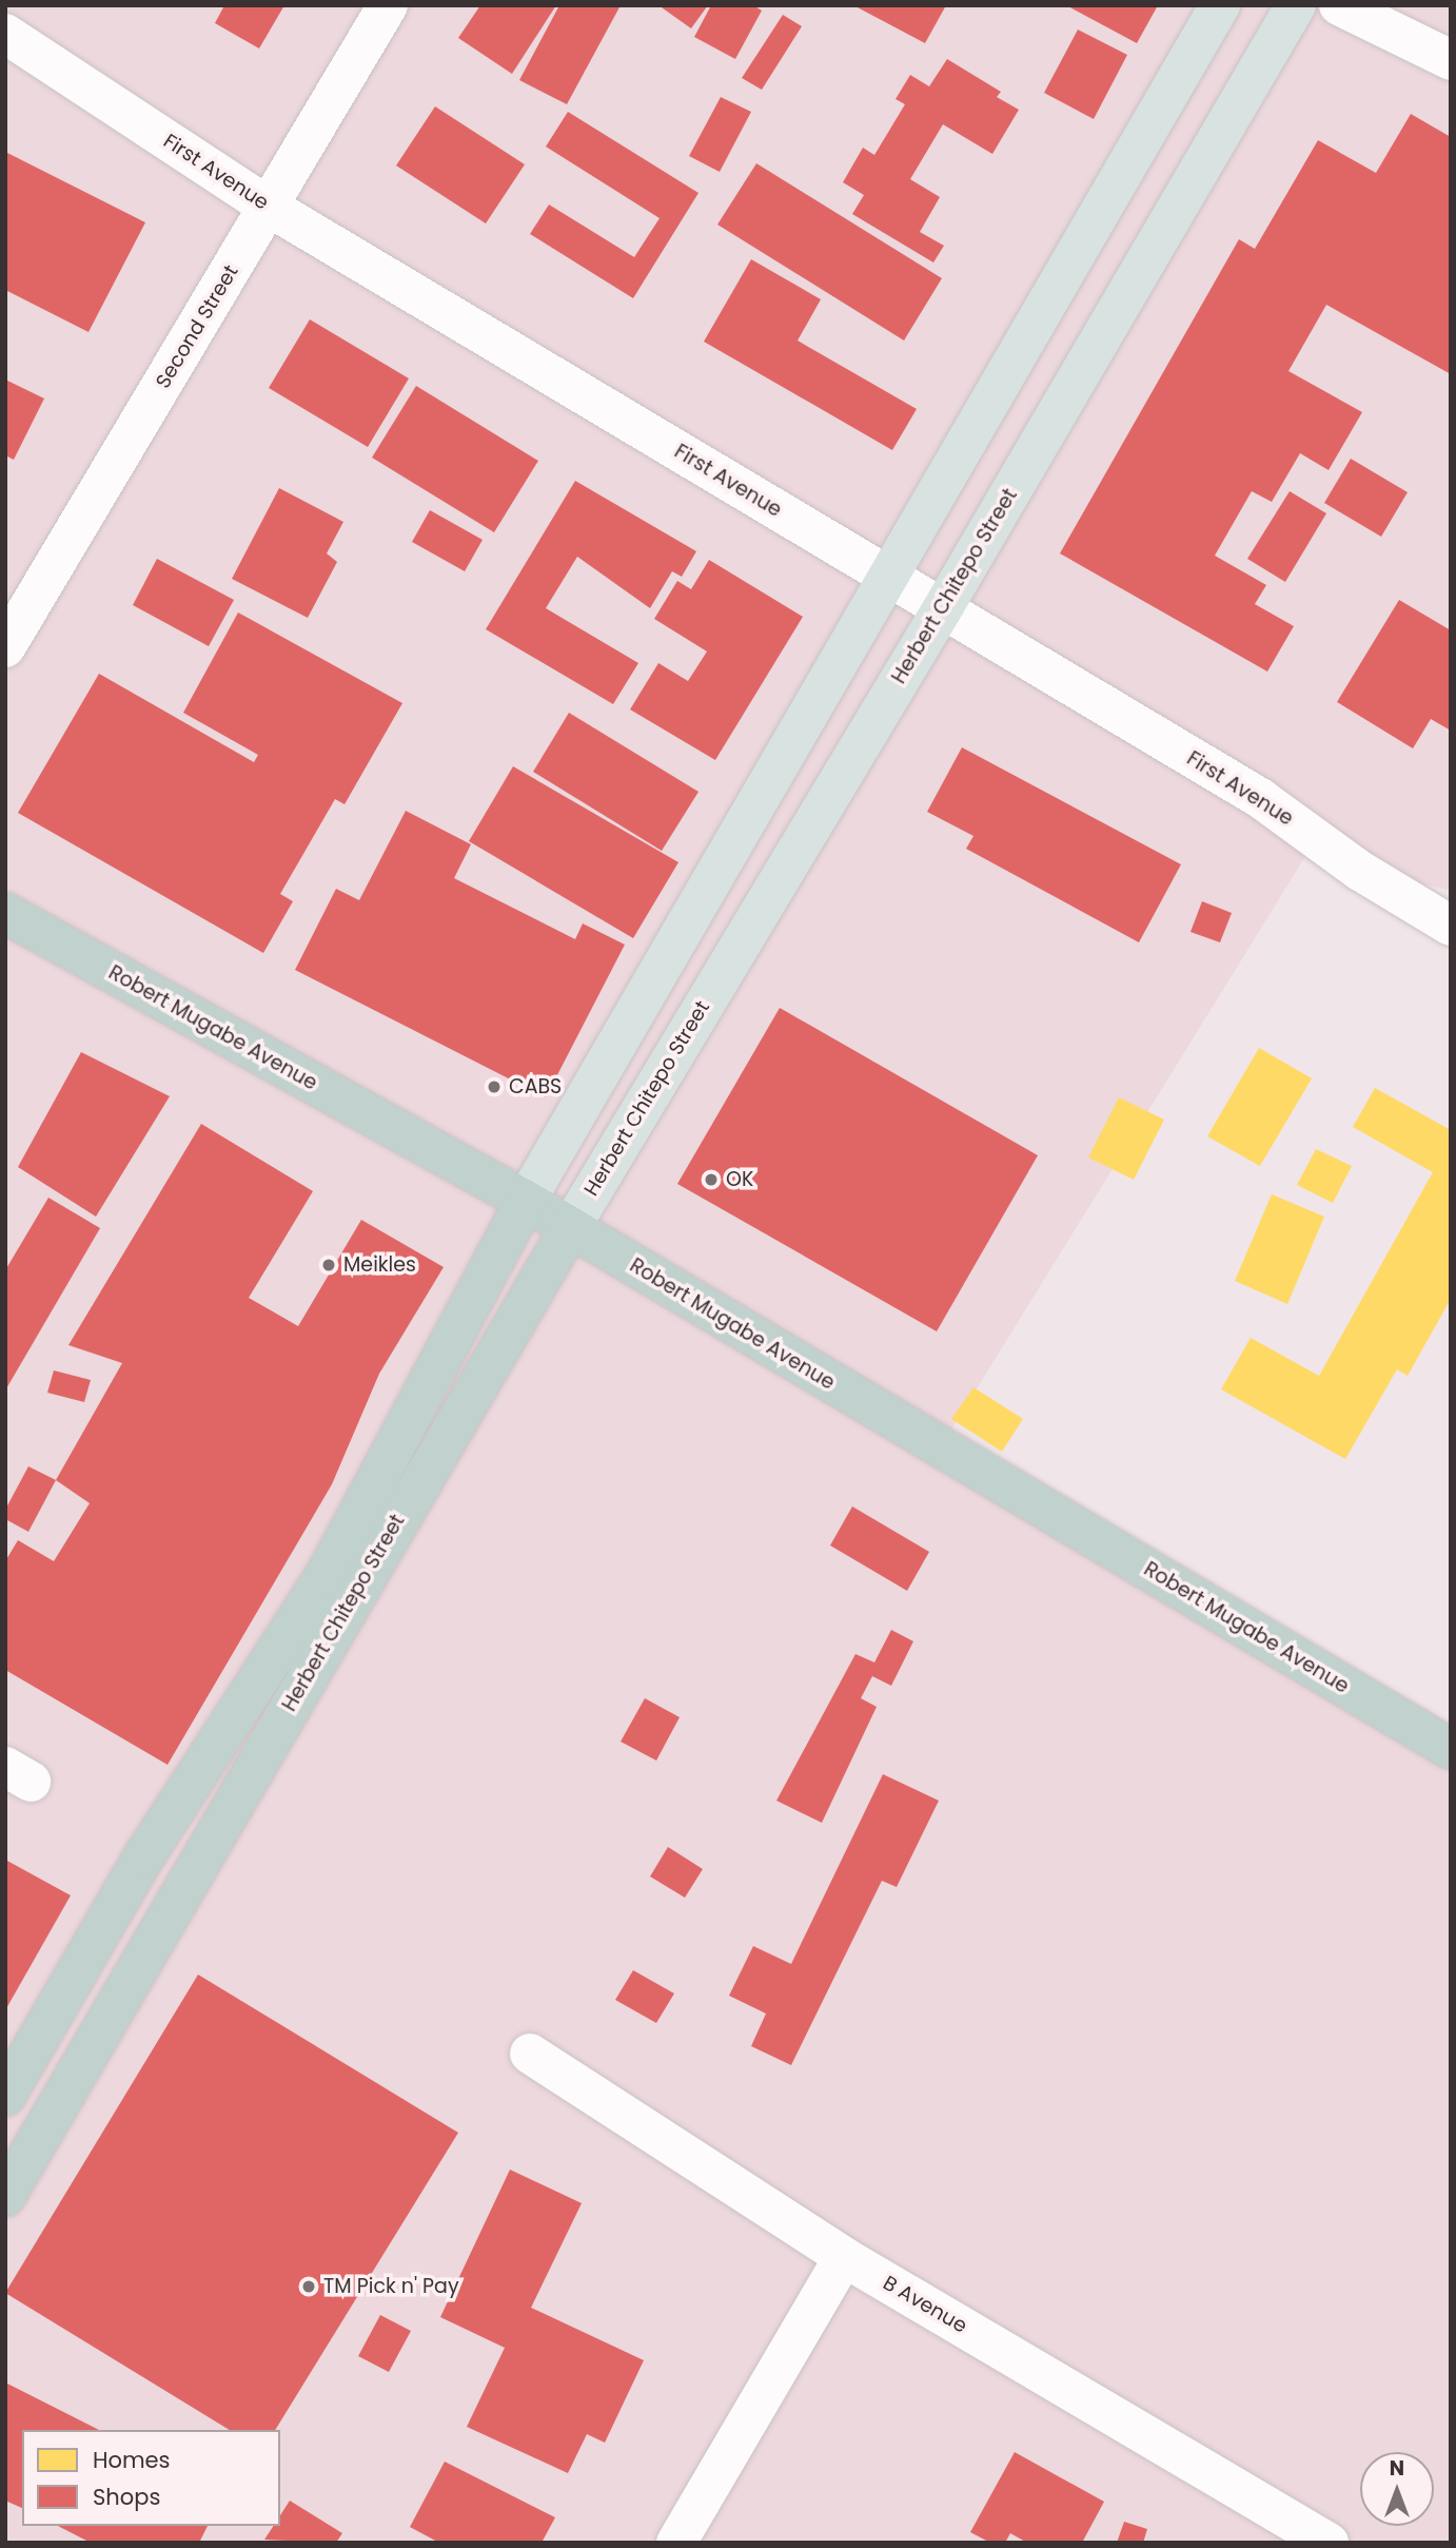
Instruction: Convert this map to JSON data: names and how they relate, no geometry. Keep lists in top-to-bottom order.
{
  "streets": {
    "highway": ["Herbert Chitepo Street", "Robert Mugabe Avenue"],
    "street": ["First Avenue", "Second Street", "B Avenue"]
  },
  "crossings": [
    ["First Avenue", "Second Street"],
    ["First Avenue", "Herbert Chitepo Street"],
    ["Herbert Chitepo Street", "Robert Mugabe Avenue"]
  ],
  "places": [
    "CABS",
    "OK",
    "Meikles",
    "TM Pick n' Pay"
  ],
  "legend": ["Homes", "Shops"],
  "north": "top"
}
